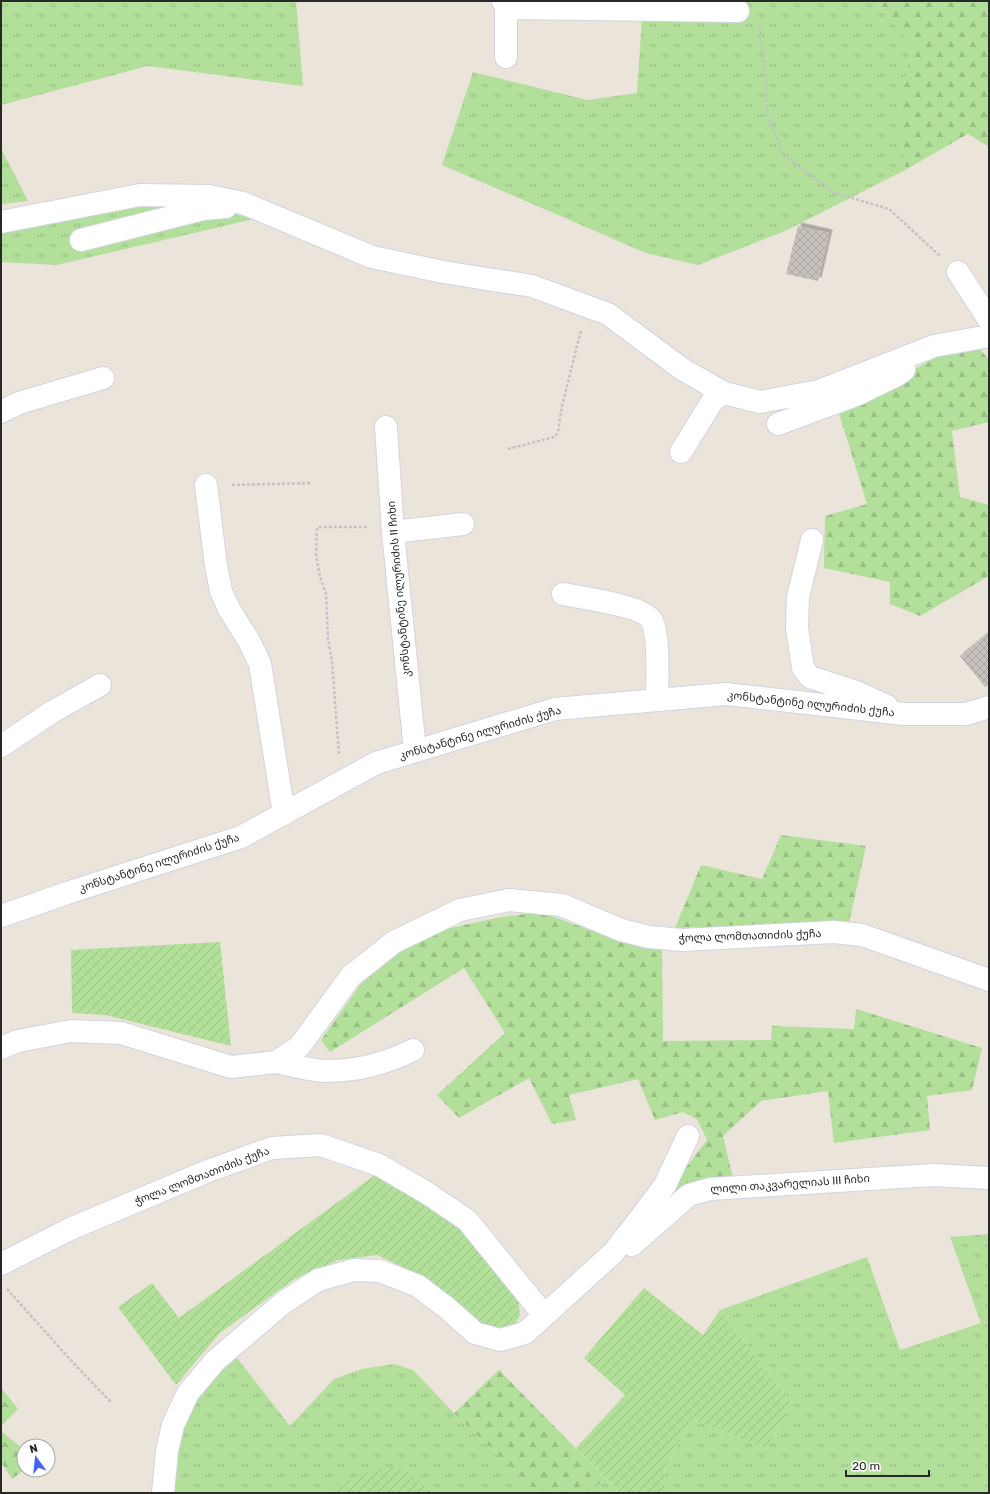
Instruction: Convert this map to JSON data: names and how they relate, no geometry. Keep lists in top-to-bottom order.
{
  "streets": {
    "street": [
      "კონსტანტინე ილურიძის II ჩიხი",
      "კონსტანტინე ილურიძის ქუჩა",
      "ჭოლა ლომთათიძის ქუჩა",
      "ლილი თაკვარელიას III ჩიხი"
    ]
  },
  "crossings": [
    ["კონსტანტინე ილურიძის II ჩიხი", "კონსტანტინე ილურიძის ქუჩა"]
  ],
  "scale_bar": "20 m",
  "north": "top"
}
